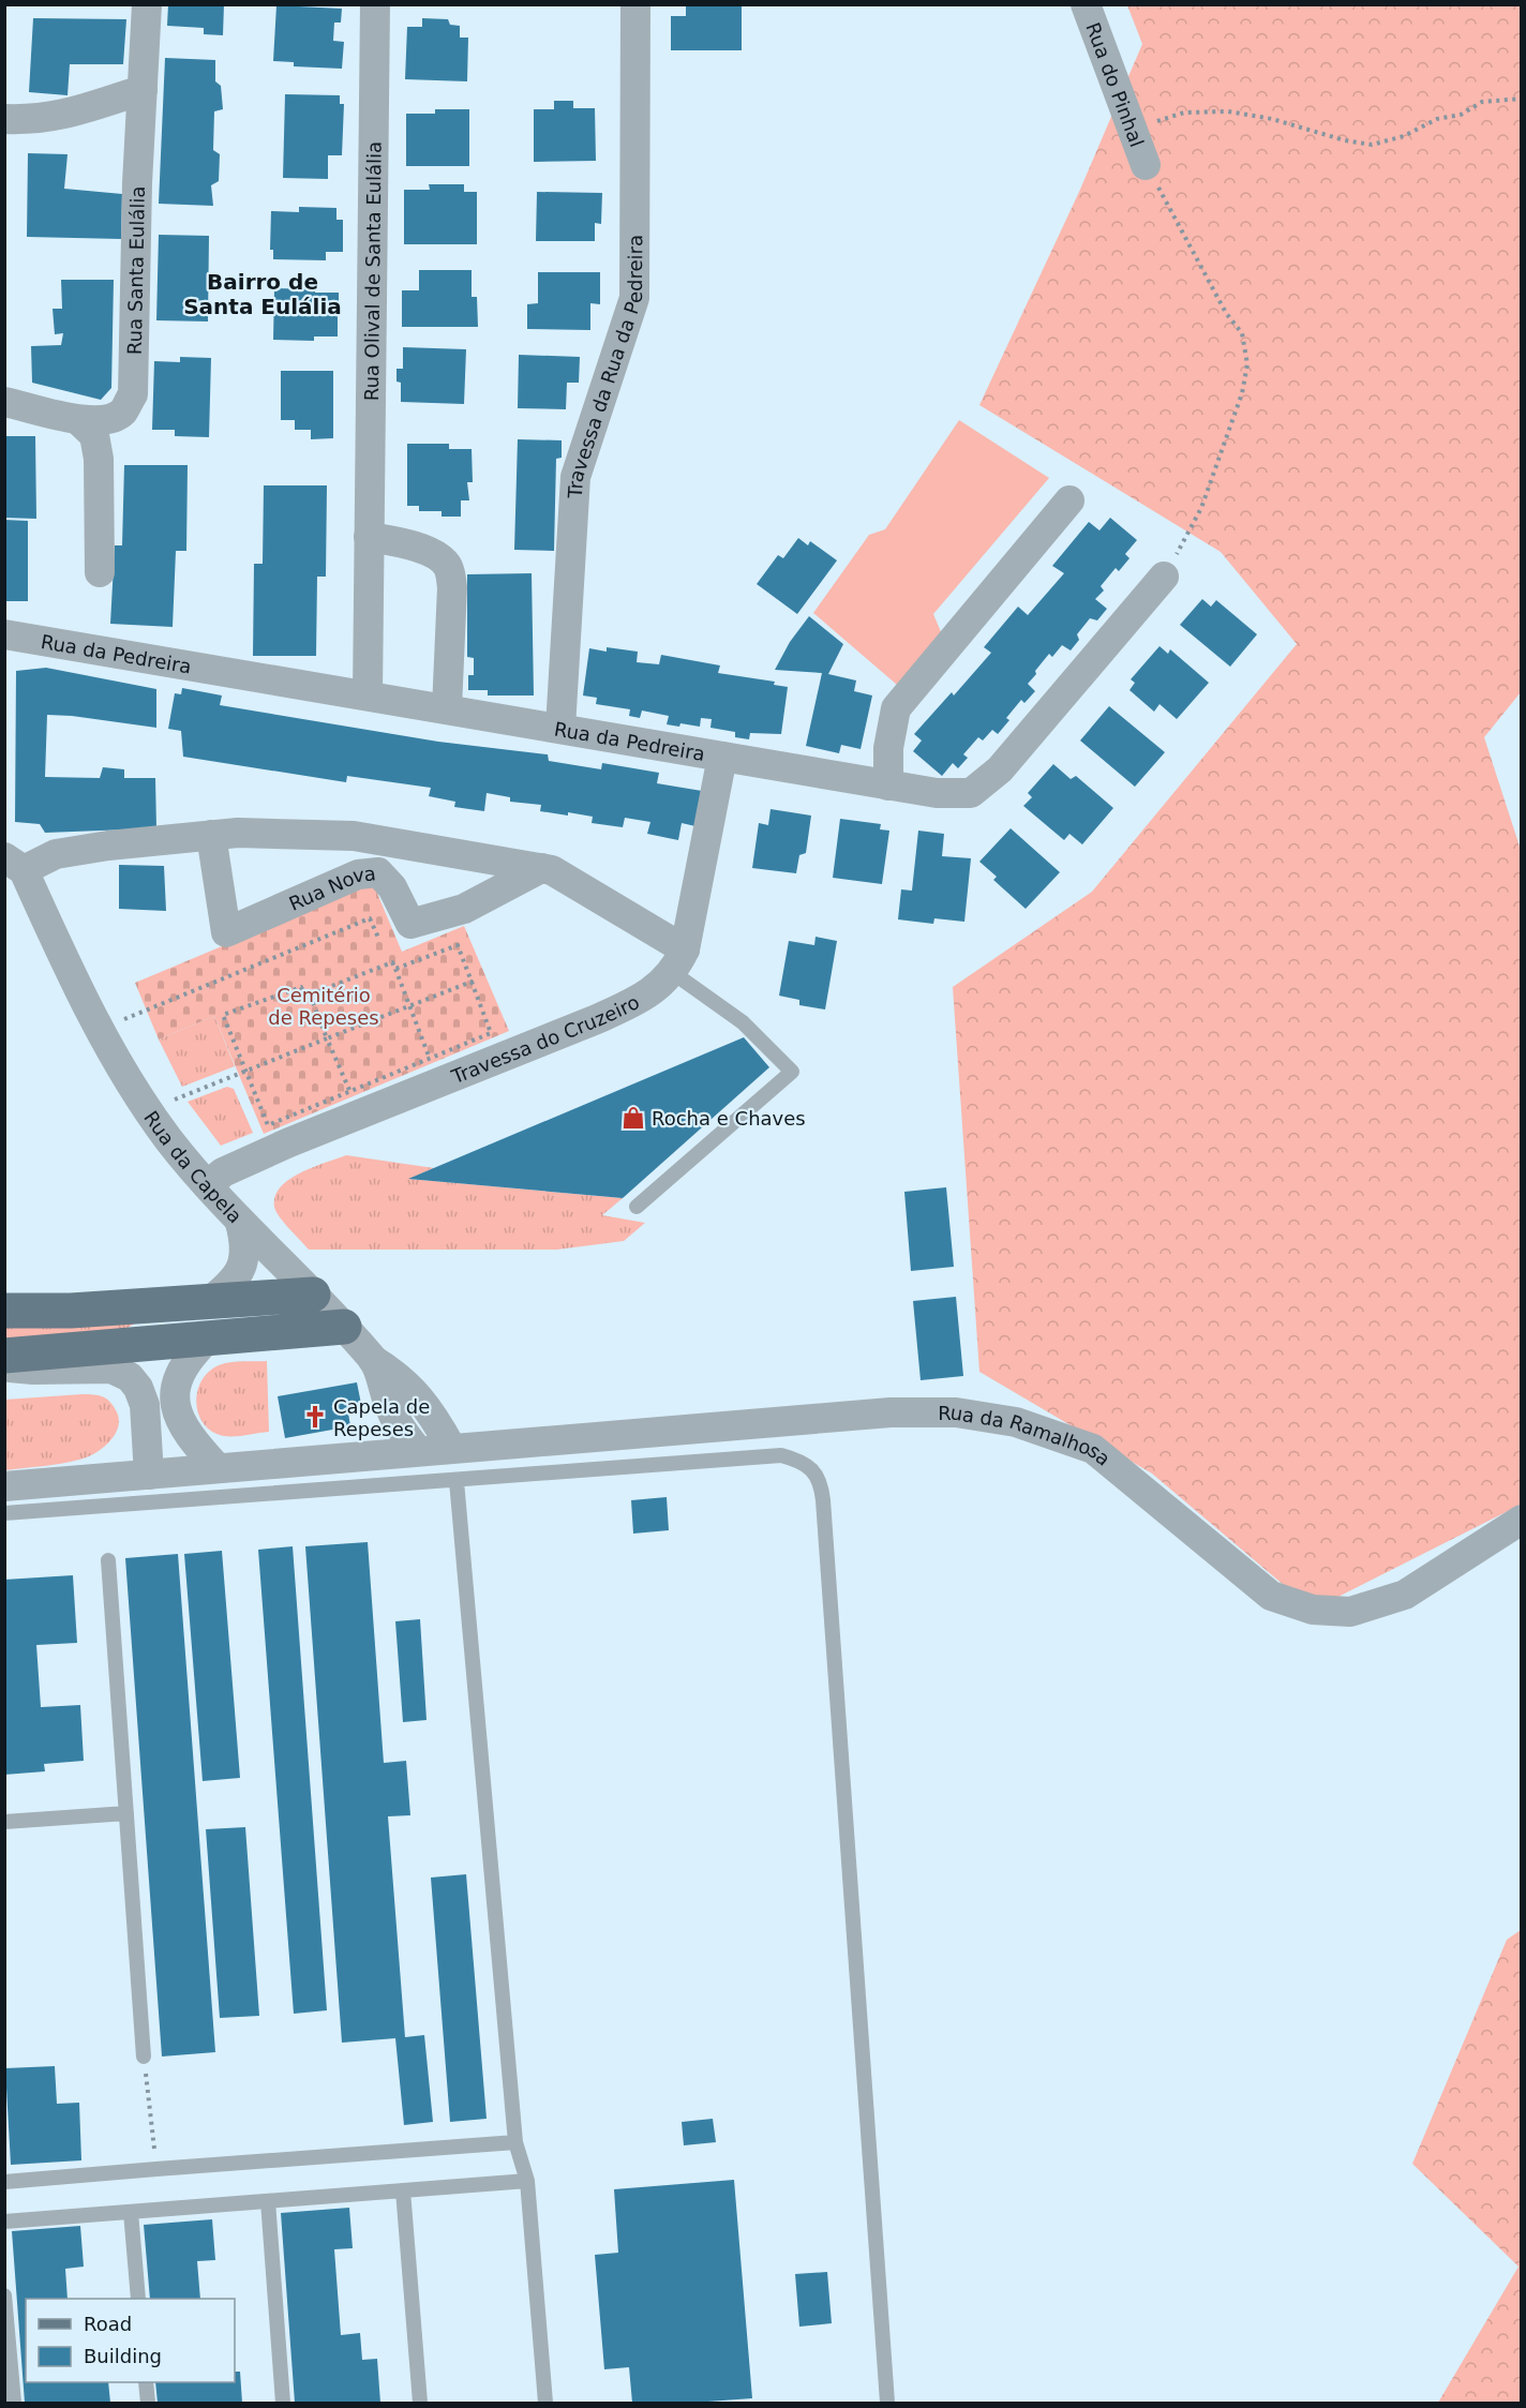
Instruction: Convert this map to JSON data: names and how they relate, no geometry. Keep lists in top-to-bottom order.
{
  "streets": {
    "street": [
      "Rua do Pinhal",
      "Rua Santa Eulália",
      "Rua Olival de Santa Eulália",
      "Travessa da Rua da Pedreira",
      "Rua da Pedreira",
      "Rua Nova",
      "Travessa do Cruzeiro",
      "Rua da Capela",
      "Rua da Ramalhosa"
    ]
  },
  "crossings": [
    ["Rua Olival de Santa Eulália", "Rua da Pedreira"],
    ["Travessa da Rua da Pedreira", "Rua da Pedreira"],
    ["Travessa do Cruzeiro", "Rua da Capela"],
    ["Rua da Capela", "Rua da Ramalhosa"]
  ],
  "districts": ["Bairro de Santa Eulália"],
  "parks": ["Cemitério de Repeses"],
  "places": {
    "shop": ["Rocha e Chaves"],
    "church": ["Capela de Repeses"]
  },
  "legend": ["Road", "Building"]
}
